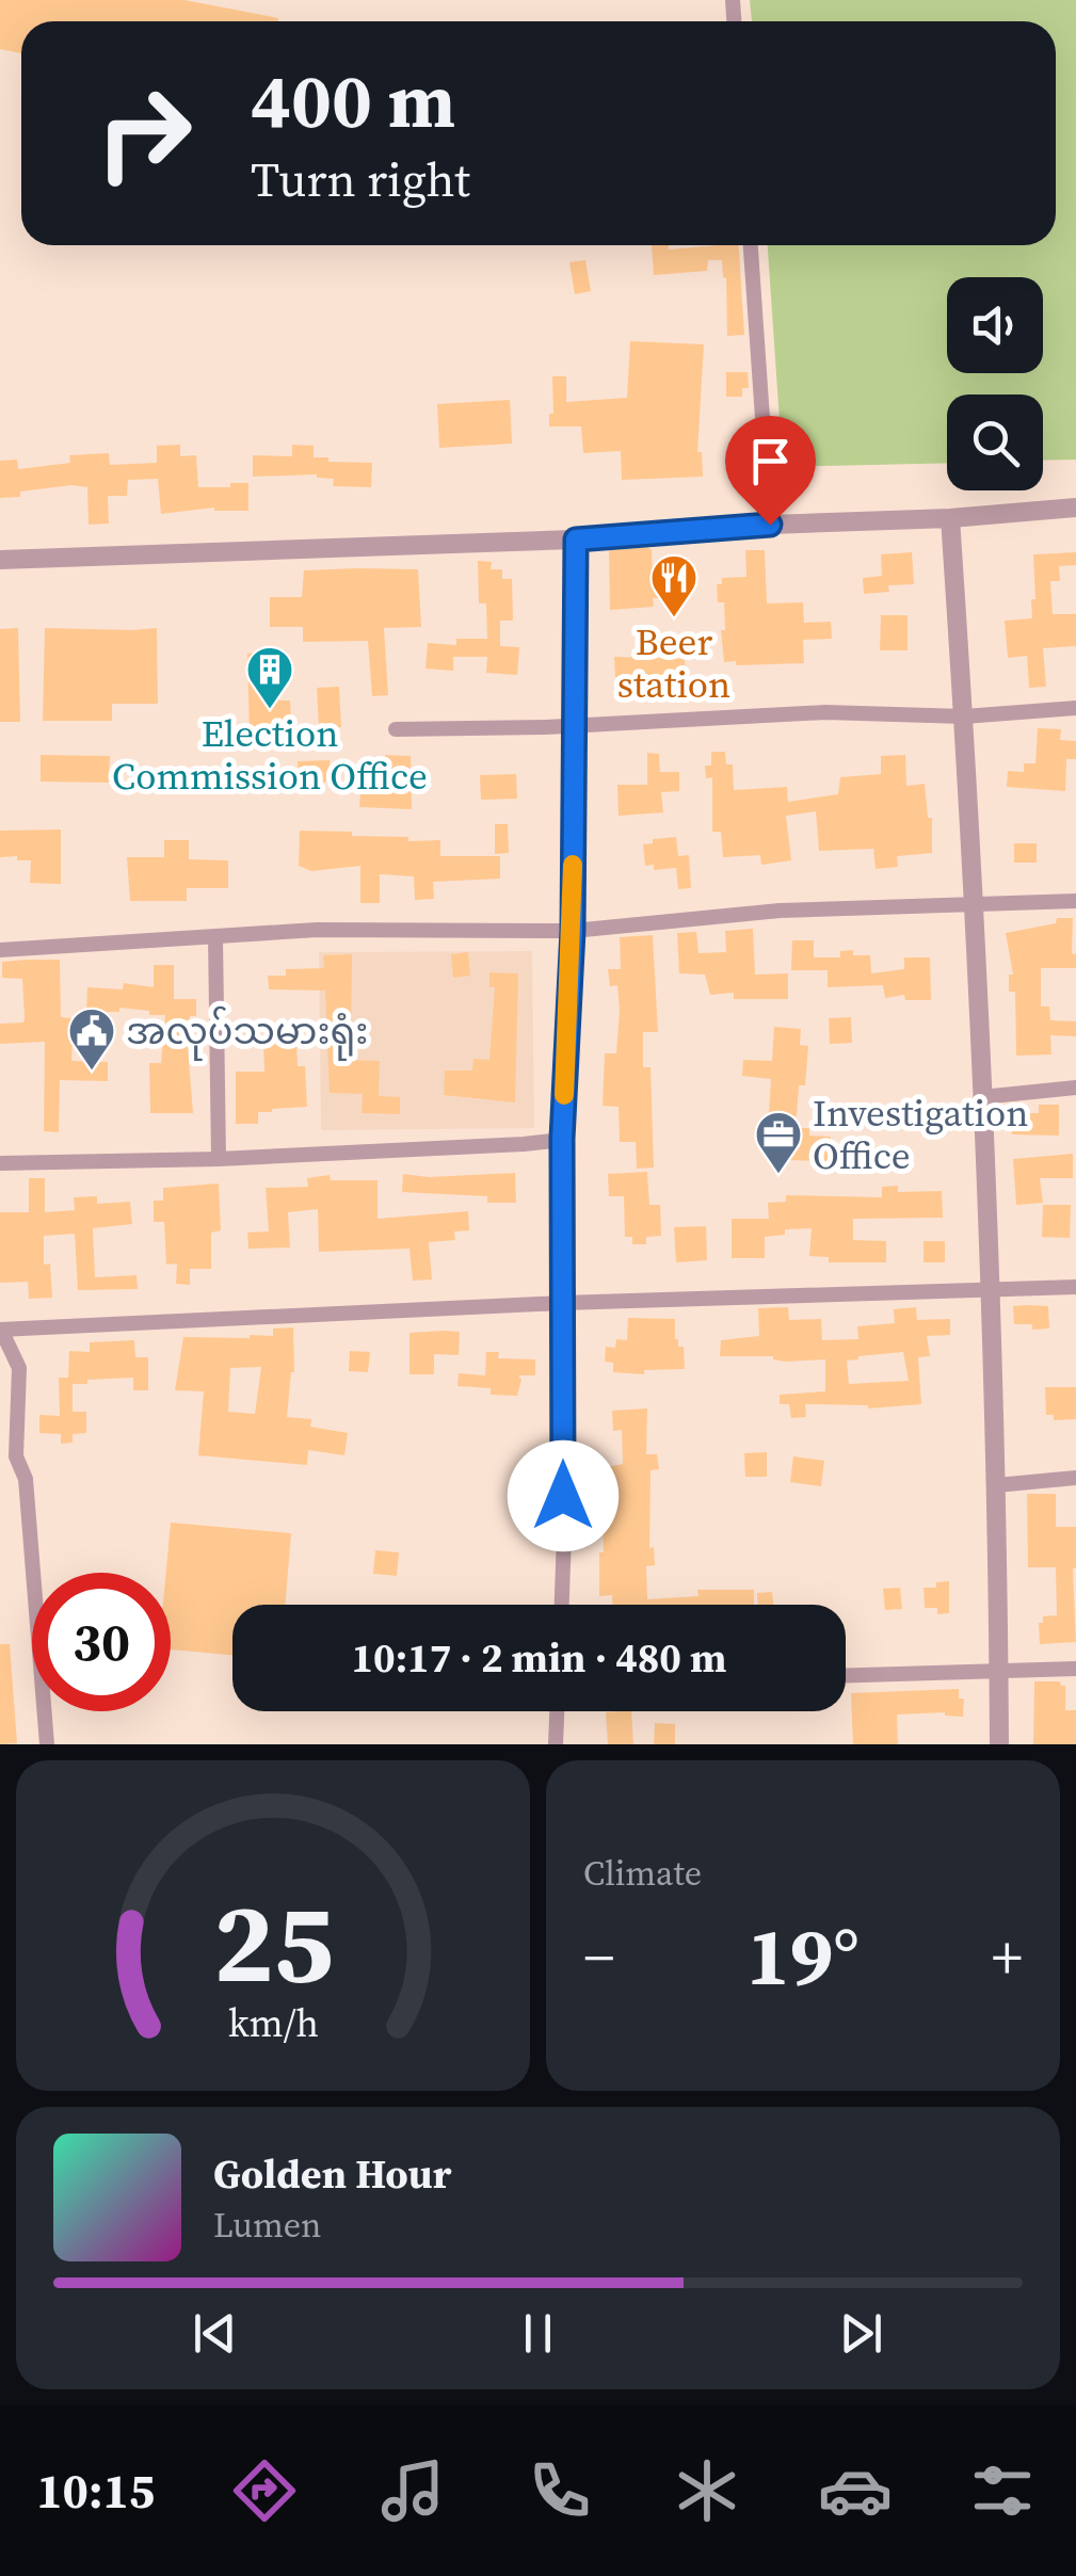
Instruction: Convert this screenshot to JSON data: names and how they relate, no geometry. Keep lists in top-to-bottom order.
{
  "places": {
    "restaurant": ["Beer station"],
    "building": ["Election Commission Office"],
    "public building": ["အလုပ်သမားရုံး"],
    "office": ["Investigation Office"]
  },
  "page": {
    "turn": ["400 m", "Turn right"],
    "limit": "30",
    "trip": "10:17 · 2 min · 480 m",
    "tile": "Climate",
    "heat": ["−", "19°", "+"],
    "song": ["Golden Hour", "Lumen"],
    "tabs": "10:15",
    "gauge": ["25", "km/h"]
  }
}
